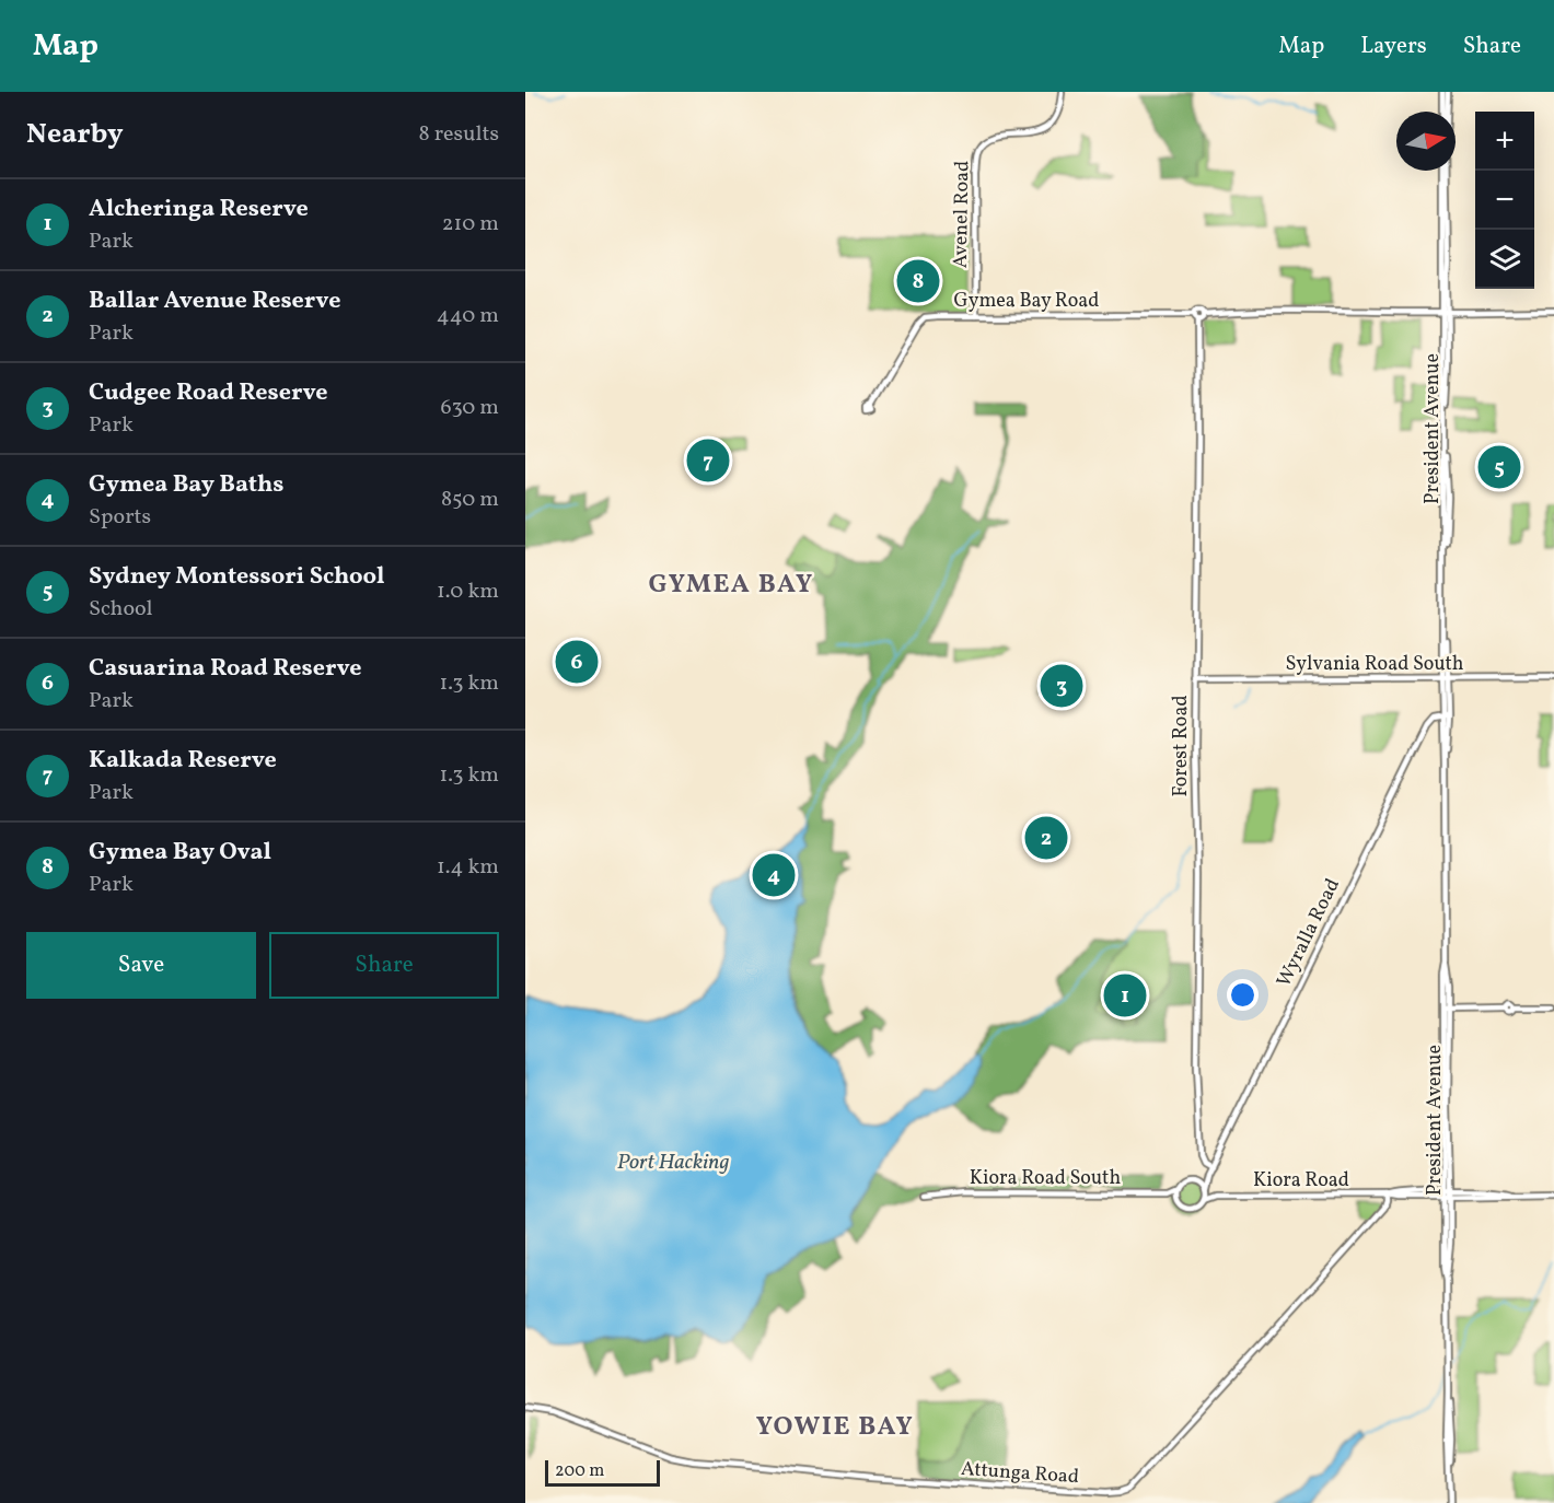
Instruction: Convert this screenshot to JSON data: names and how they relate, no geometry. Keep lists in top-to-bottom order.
{
  "streets": {
    "street": [
      "Avenel Road",
      "Gymea Bay Road",
      "President Avenue",
      "Sylvania Road South",
      "Forest Road",
      "Wyralla Road",
      "Kiora Road South",
      "Kiora Road",
      "Attunga Road"
    ]
  },
  "crossings": [
    ["Avenel Road", "Gymea Bay Road"],
    ["Gymea Bay Road", "President Avenue"],
    ["Gymea Bay Road", "Forest Road"],
    ["President Avenue", "Sylvania Road South"],
    ["President Avenue", "Wyralla Road"],
    ["President Avenue", "Kiora Road"],
    ["Sylvania Road South", "Forest Road"],
    ["Forest Road", "Wyralla Road"],
    ["Wyralla Road", "Kiora Road South"],
    ["Wyralla Road", "Kiora Road"],
    ["Kiora Road South", "Kiora Road"],
    ["Kiora Road", "Attunga Road"]
  ],
  "districts": ["GYMEA BAY", "YOWIE BAY"],
  "water": ["Port Hacking"],
  "scale_bar": "200 m",
  "north": "right",
  "page": {
    "header": "Map",
    "nav": ["Map", "Layers", "Share"],
    "heading": ["Nearby", "8 results"],
    "map_buttons": ["+", "−"],
    "list": [
      {
        "mark": "1",
        "name": "Alcheringa Reserve",
        "note": "Park",
        "value": "210 m"
      },
      {
        "mark": "2",
        "name": "Ballar Avenue Reserve",
        "note": "Park",
        "value": "440 m"
      },
      {
        "mark": "3",
        "name": "Cudgee Road Reserve",
        "note": "Park",
        "value": "630 m"
      },
      {
        "mark": "4",
        "name": "Gymea Bay Baths",
        "note": "Sports",
        "value": "850 m"
      },
      {
        "mark": "5",
        "name": "Sydney Montessori School",
        "note": "School",
        "value": "1.0 km"
      },
      {
        "mark": "6",
        "name": "Casuarina Road Reserve",
        "note": "Park",
        "value": "1.3 km"
      },
      {
        "mark": "7",
        "name": "Kalkada Reserve",
        "note": "Park",
        "value": "1.3 km"
      },
      {
        "mark": "8",
        "name": "Gymea Bay Oval",
        "note": "Park",
        "value": "1.4 km"
      }
    ],
    "pins": [
      "8",
      "7",
      "5",
      "6",
      "3",
      "2",
      "4",
      "1"
    ],
    "buttons": ["Save", "Share"],
    "scale": "200 m"
  }
}
